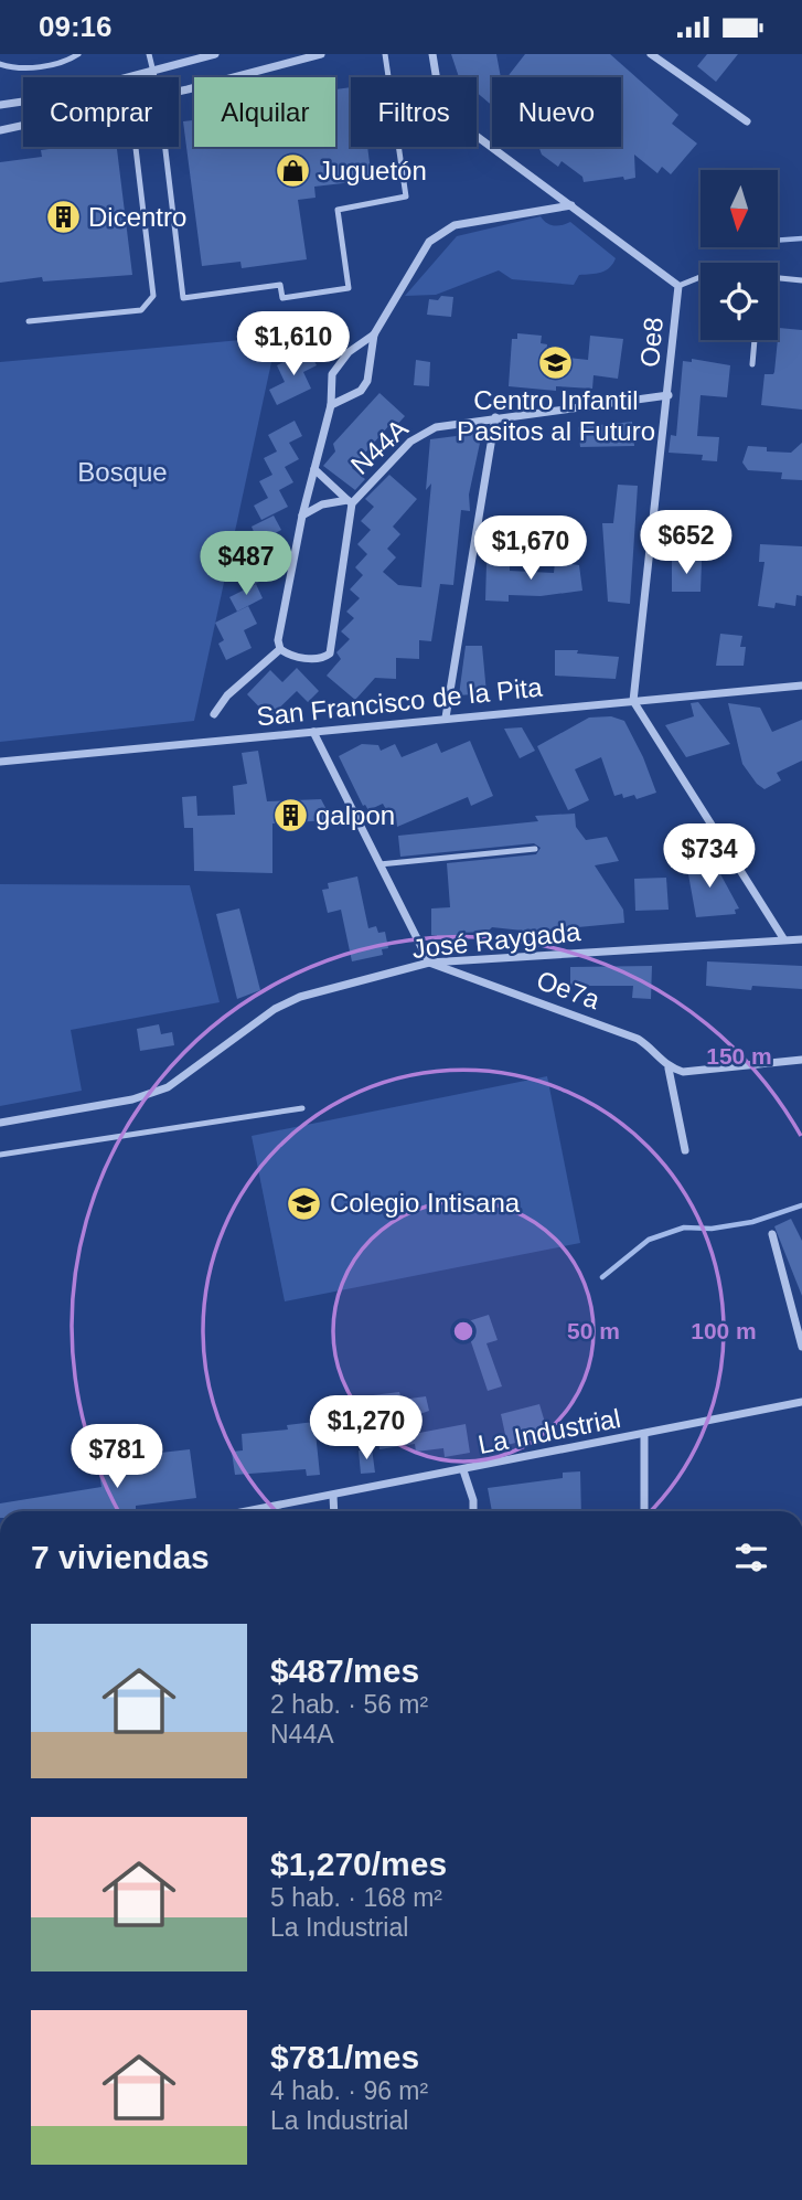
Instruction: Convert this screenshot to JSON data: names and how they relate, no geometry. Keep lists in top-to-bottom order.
{
  "streets": {
    "street": [
      "Oe8",
      "N44A",
      "San Francisco de la Pita",
      "José Raygada",
      "Oe7a",
      "La Industrial"
    ]
  },
  "crossings": [
    ["Oe8", "N44A"],
    ["Oe8", "San Francisco de la Pita"],
    ["José Raygada", "Oe7a"]
  ],
  "parks": ["Bosque"],
  "places": {
    "shop": ["Juguetón"],
    "building": ["Dicentro", "galpon"],
    "school or university": ["Centro Infantil Pasitos al Futuro", "Colegio Intisana"]
  },
  "north": "bottom",
  "page": {
    "status": "09:16",
    "chip": [
      "Comprar",
      "Alquilar",
      "Filtros",
      "Nuevo"
    ],
    "price": [
      "$1,610",
      "$652",
      "$1,670",
      "$487",
      "$734",
      "$1,270",
      "$781"
    ],
    "heading": "7 viviendas",
    "list": [
      {
        "name": "$487/mes",
        "note": "2 hab. · 56 m² · N44A"
      },
      {
        "name": "$1,270/mes",
        "note": "5 hab. · 168 m² · La Industrial"
      },
      {
        "name": "$781/mes",
        "note": "4 hab. · 96 m² · La Industrial"
      }
    ]
  },
  "rings": ["150 m", "50 m", "100 m"]
}
